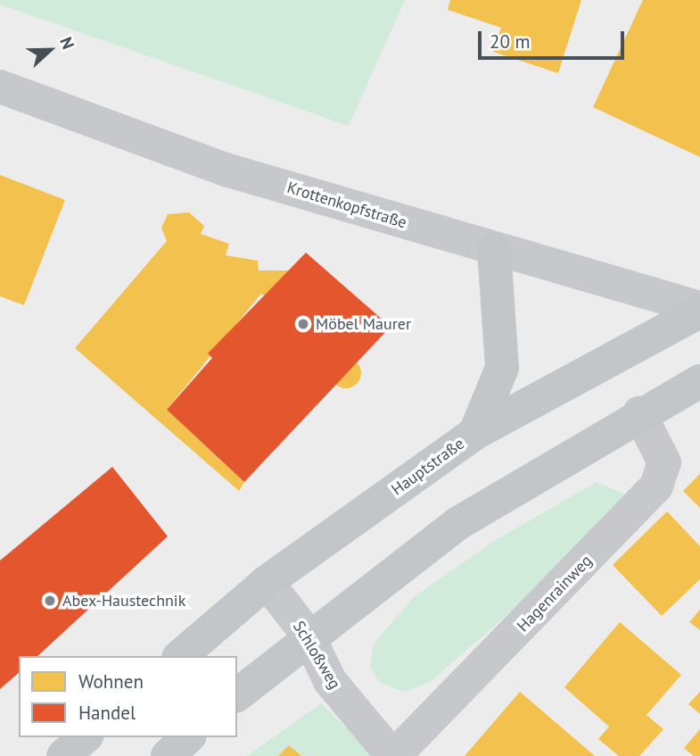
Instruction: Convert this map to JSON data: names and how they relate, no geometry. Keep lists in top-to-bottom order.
{
  "streets": {
    "main road": ["Hauptstraße"],
    "street": ["Krottenkopfstraße", "Hagenrainweg", "Schloßweg"]
  },
  "crossings": [
    ["Krottenkopfstraße", "Hauptstraße"],
    ["Hauptstraße", "Schloßweg"],
    ["Hagenrainweg", "Schloßweg"]
  ],
  "places": ["Möbel Maurer", "Abex-Haustechnik"],
  "legend": ["Wohnen", "Handel"],
  "scale_bar": "20 m",
  "north": "right"
}
